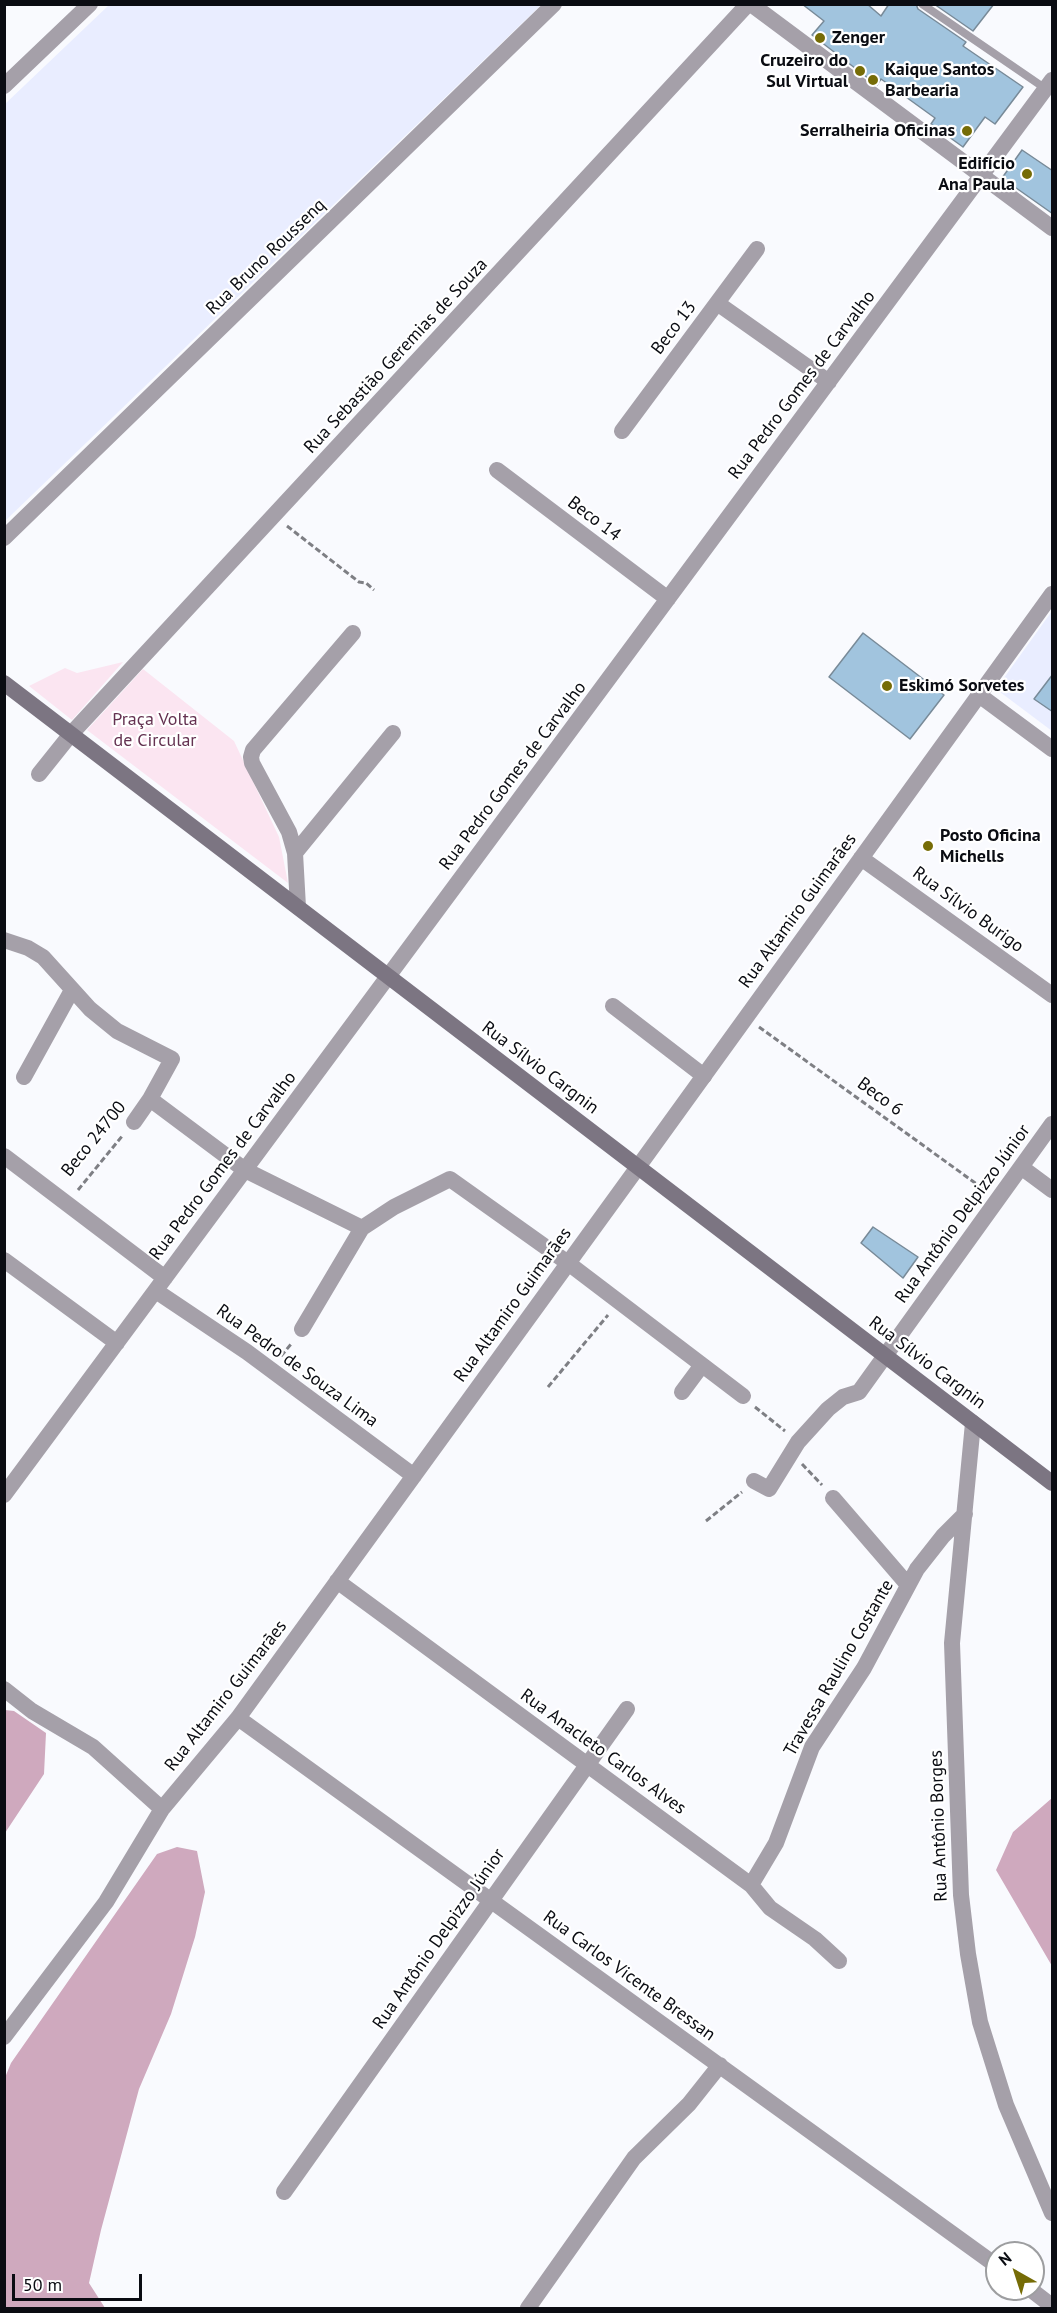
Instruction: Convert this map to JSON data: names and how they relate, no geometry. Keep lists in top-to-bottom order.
{
  "streets": {
    "main road": ["Rua Sílvio Cargnin"],
    "street": [
      "Rua Bruno Roussenq",
      "Beco 13",
      "Rua Sebastião Geremias de Souza",
      "Rua Pedro Gomes de Carvalho",
      "Beco 14",
      "Rua Sílvio Burigo",
      "Rua Altamiro Guimarães",
      "Beco 24700",
      "Rua Antônio Delpizzo Júnior",
      "Rua Pedro de Souza Lima",
      "Travessa Raulino Costante",
      "Rua Anacleto Carlos Alves",
      "Rua Antônio Borges",
      "Rua Carlos Vicente Bressan"
    ],
    "path": ["Beco 6"]
  },
  "crossings": [
    ["Rua Sebastião Geremias de Souza", "Rua Sílvio Cargnin"],
    ["Rua Pedro Gomes de Carvalho", "Beco 14"],
    ["Rua Pedro Gomes de Carvalho", "Rua Sílvio Cargnin"],
    ["Rua Pedro Gomes de Carvalho", "Rua Pedro de Souza Lima"],
    ["Rua Sílvio Burigo", "Rua Altamiro Guimarães"],
    ["Rua Altamiro Guimarães", "Rua Sílvio Cargnin"],
    ["Rua Altamiro Guimarães", "Beco 6"],
    ["Rua Altamiro Guimarães", "Rua Pedro de Souza Lima"],
    ["Rua Altamiro Guimarães", "Rua Anacleto Carlos Alves"],
    ["Rua Altamiro Guimarães", "Rua Carlos Vicente Bressan"],
    ["Rua Sílvio Cargnin", "Rua Antônio Delpizzo Júnior"],
    ["Rua Sílvio Cargnin", "Rua Antônio Borges"],
    ["Beco 6", "Rua Antônio Delpizzo Júnior"],
    ["Beco 24700", "Rua Pedro de Souza Lima"],
    ["Rua Antônio Delpizzo Júnior", "Rua Anacleto Carlos Alves"],
    ["Rua Antônio Delpizzo Júnior", "Rua Carlos Vicente Bressan"],
    ["Travessa Raulino Costante", "Rua Anacleto Carlos Alves"],
    ["Travessa Raulino Costante", "Rua Antônio Borges"]
  ],
  "parks": ["Praça Volta de Circular"],
  "places": [
    "Zenger",
    "Cruzeiro do Sul Virtual",
    "Kaique Santos Barbearia",
    "Serralheiria Oficinas",
    "Edifício Ana Paula",
    "Eskimó Sorvetes",
    "Posto Oficina Michells"
  ],
  "scale_bar": "50 m",
  "north": "top left"
}
